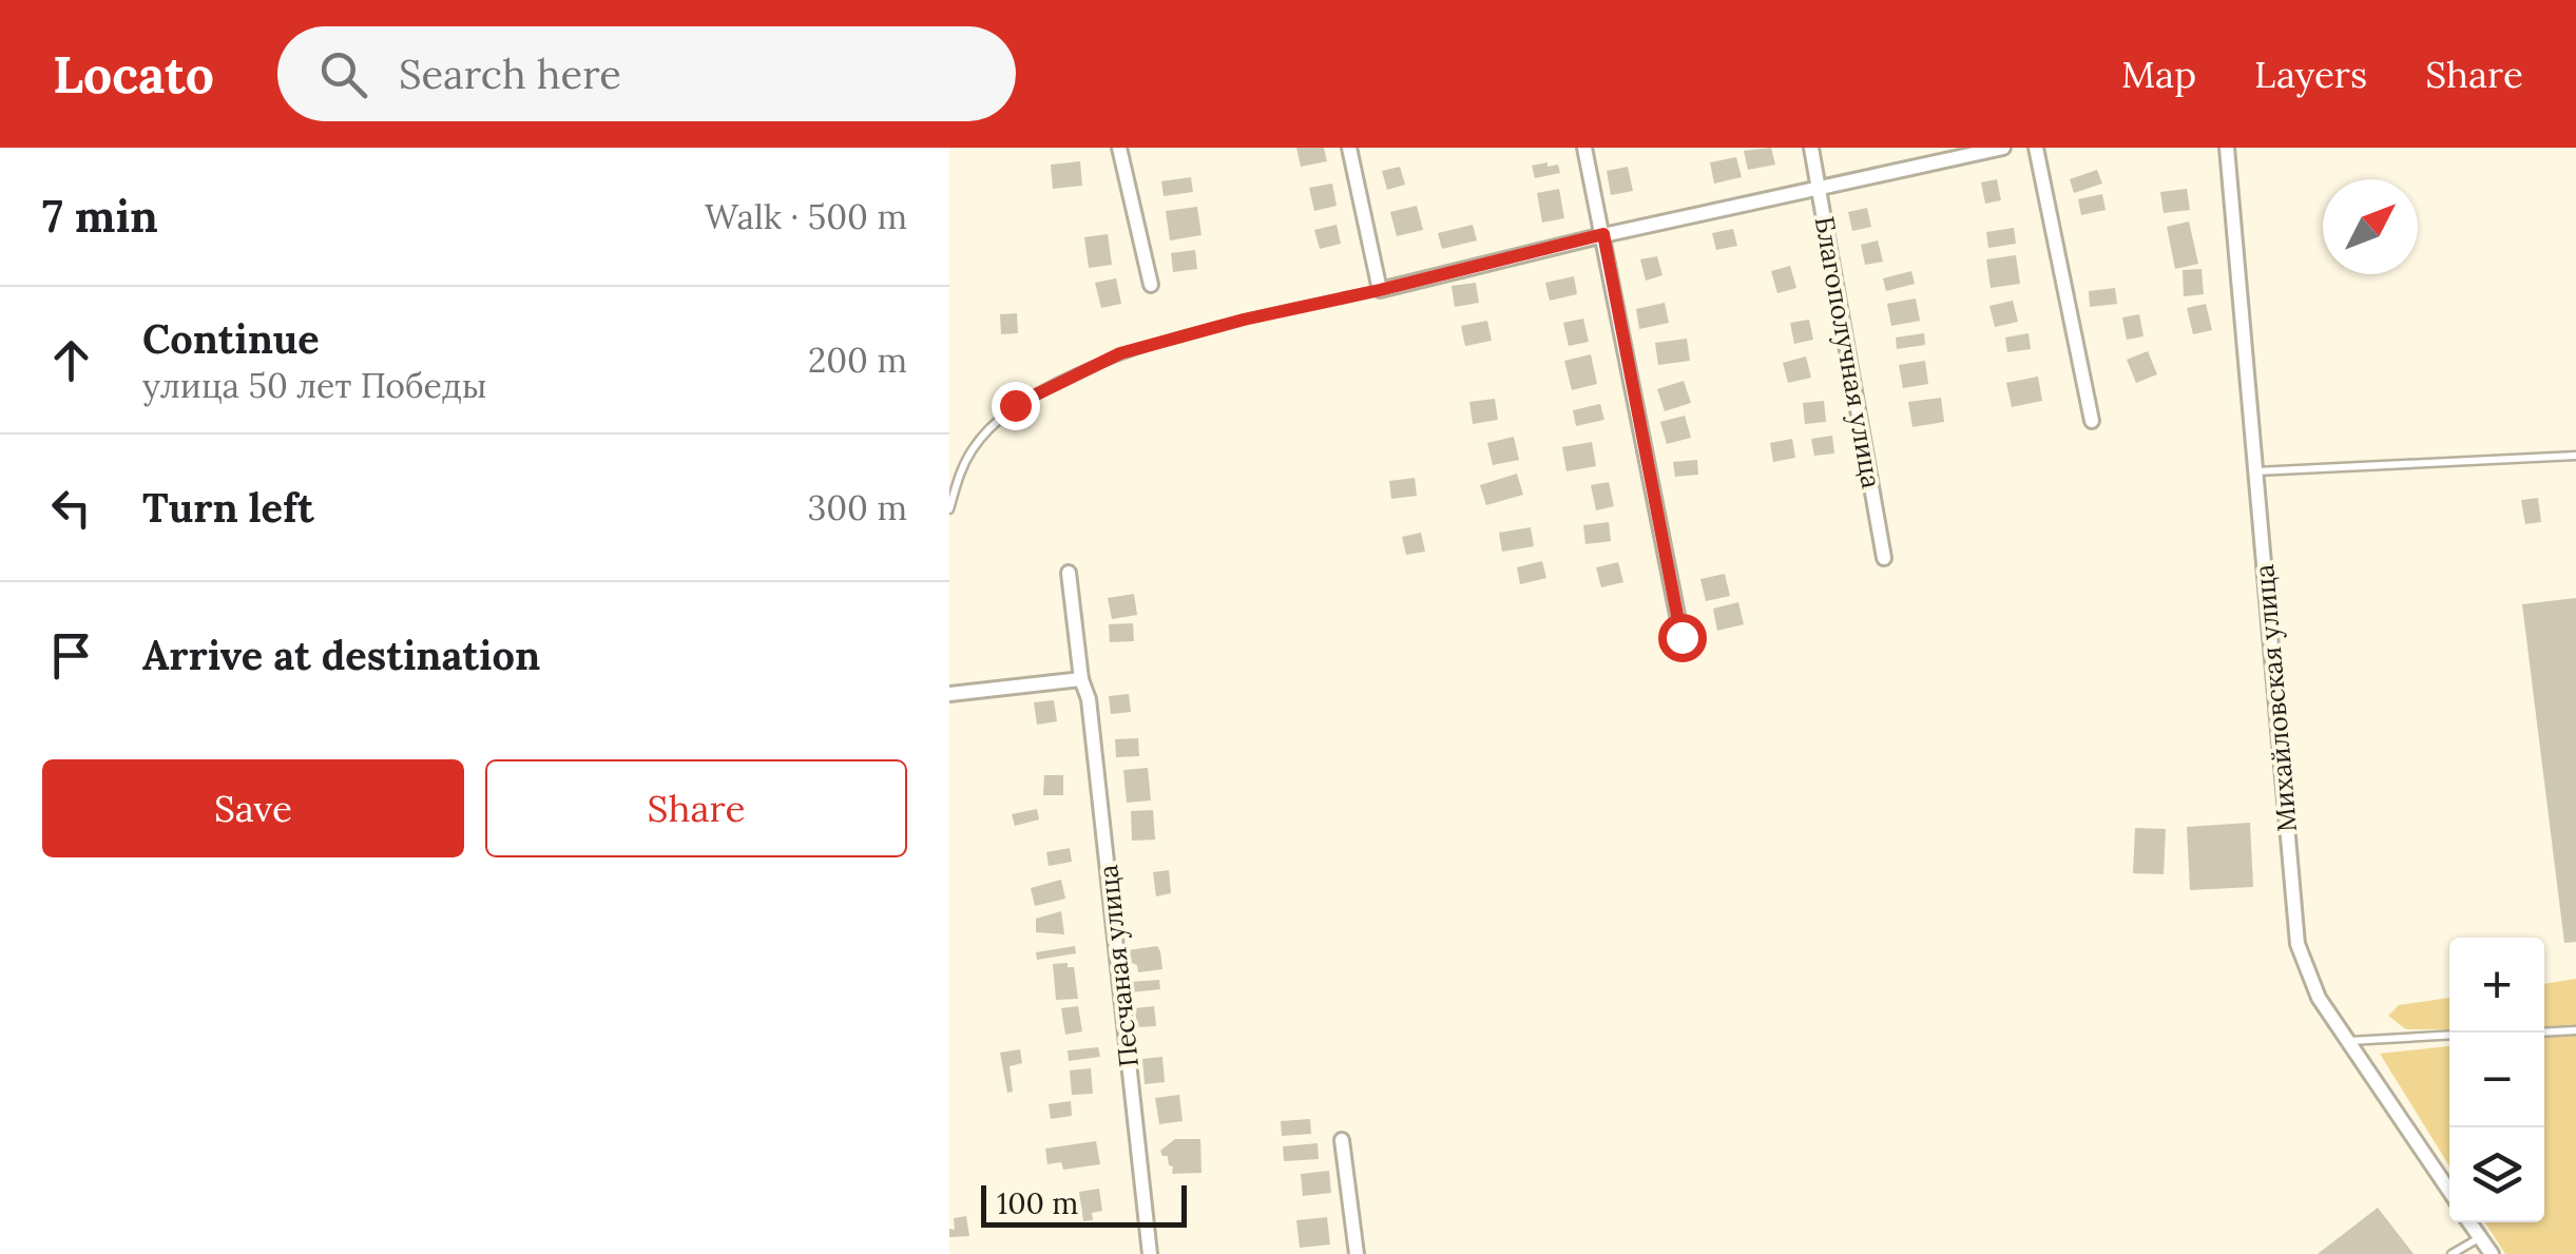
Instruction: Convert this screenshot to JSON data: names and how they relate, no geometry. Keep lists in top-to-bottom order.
{
  "streets": {
    "street": ["Благополучная улица", "Михайловская улица", "Песчаная улица"]
  },
  "scale_bar": "100 m",
  "north": "top right",
  "page": {
    "header": "Locato",
    "search": "Search here",
    "nav": ["Map", "Layers", "Share"],
    "heading": ["7 min", "Walk · 500 m"],
    "list": [
      ["Continue", "улица 50 лет Победы", "200 m"],
      ["Turn left", "300 m"],
      "Arrive at destination"
    ],
    "buttons": ["Save", "Share"],
    "map_buttons": ["+", "−"],
    "scale": "100 m"
  }
}
